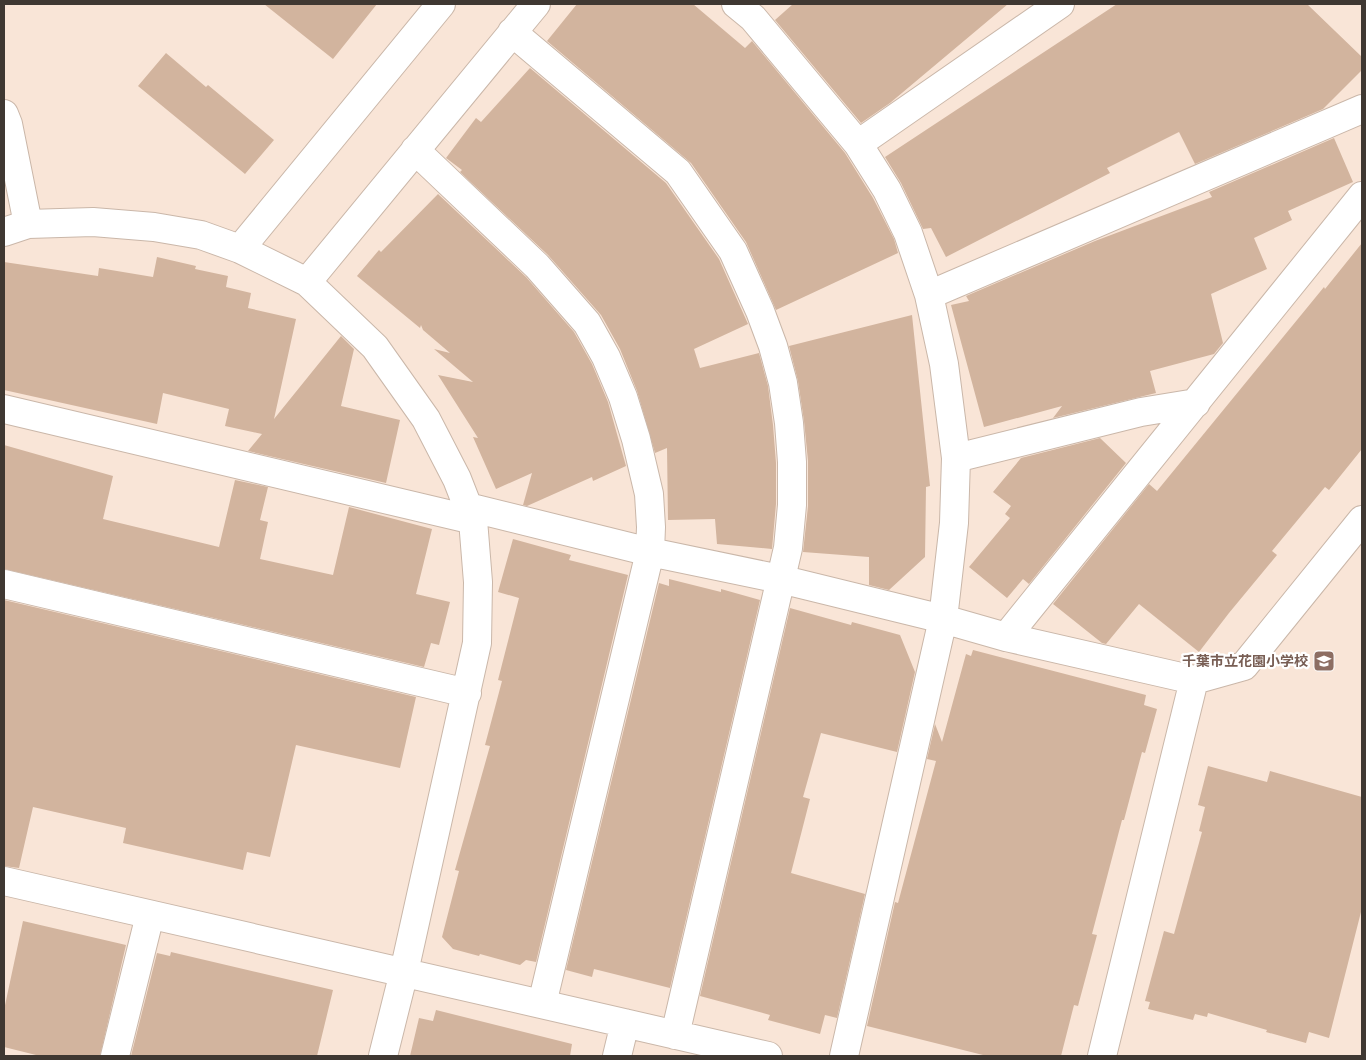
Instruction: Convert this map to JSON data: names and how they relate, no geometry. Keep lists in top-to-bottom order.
{
  "places": {
    "school or university": ["千葉市立花園小学校"]
  }
}
